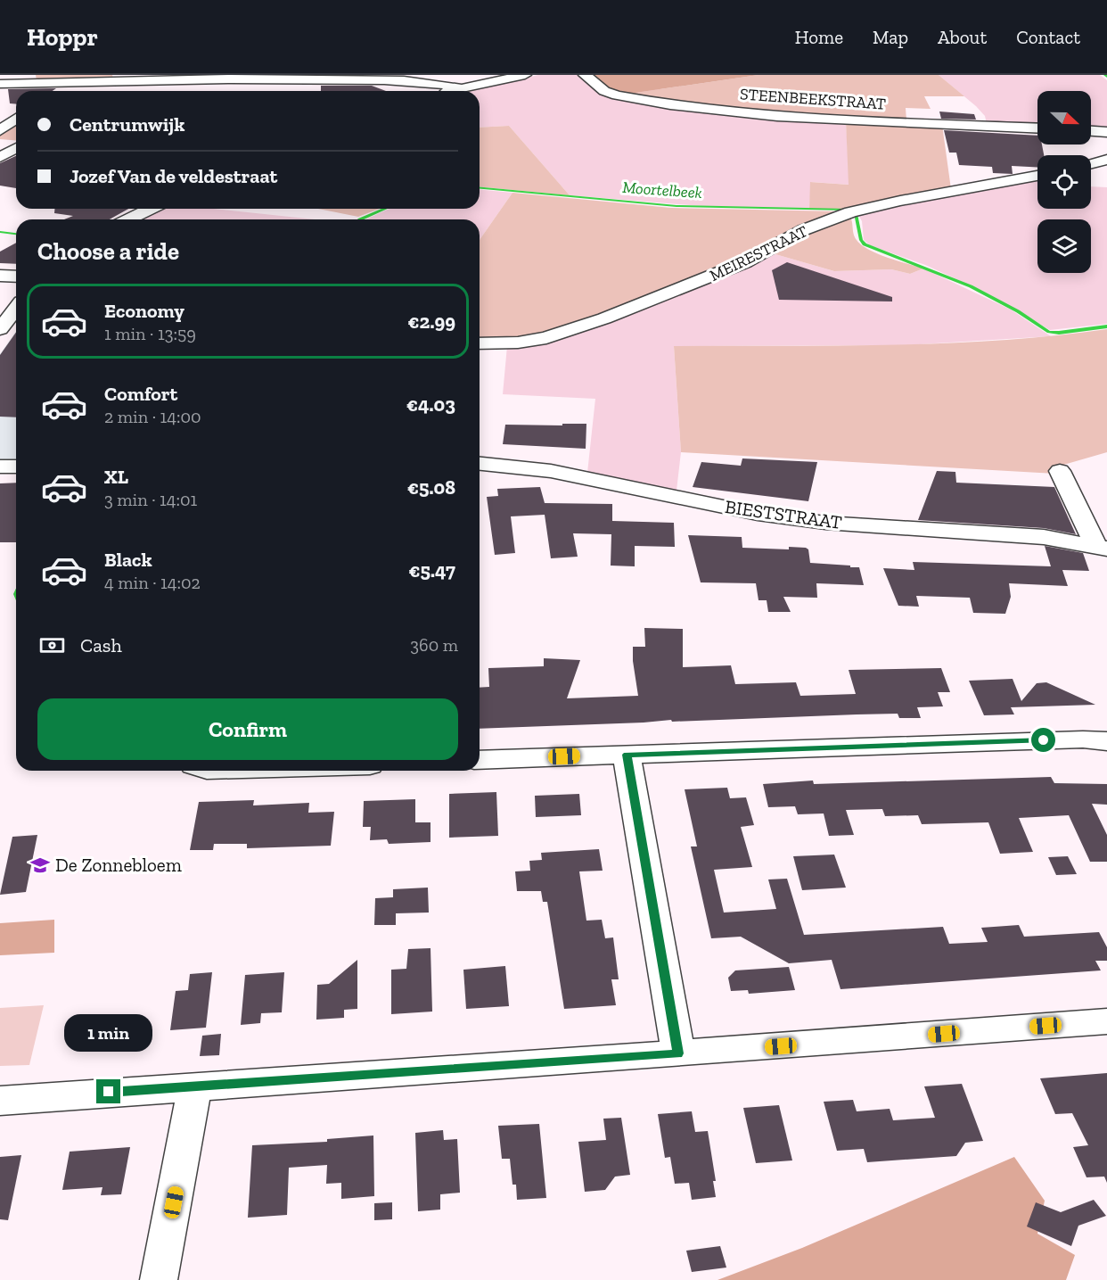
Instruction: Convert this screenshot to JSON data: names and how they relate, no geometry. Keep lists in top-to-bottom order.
{
  "streets": {
    "street": ["STEENBEEKSTRAAT", "MEIRESTRAAT", "BIESTSTRAAT"]
  },
  "water": ["Moortelbeek"],
  "places": {
    "school or university": ["De Zonnebloem"]
  },
  "north": "right",
  "page": {
    "header": "Hoppr",
    "nav": [
      "Home",
      "Map",
      "About",
      "Contact"
    ],
    "banner": ["Centrumwijk", "Jozef Van de veldestraat"],
    "heading": "Choose a ride",
    "list": [
      {
        "name": "Economy",
        "note": "1 min · 13:59",
        "value": "€2.99"
      },
      {
        "name": "Comfort",
        "note": "2 min · 14:00",
        "value": "€4.03"
      },
      {
        "name": "XL",
        "note": "3 min · 14:01",
        "value": "€5.08"
      },
      {
        "name": "Black",
        "note": "4 min · 14:02",
        "value": "€5.47"
      }
    ],
    "pay": ["Cash", "360 m"],
    "buttons": "Confirm",
    "bubble": "1 min"
  }
}
